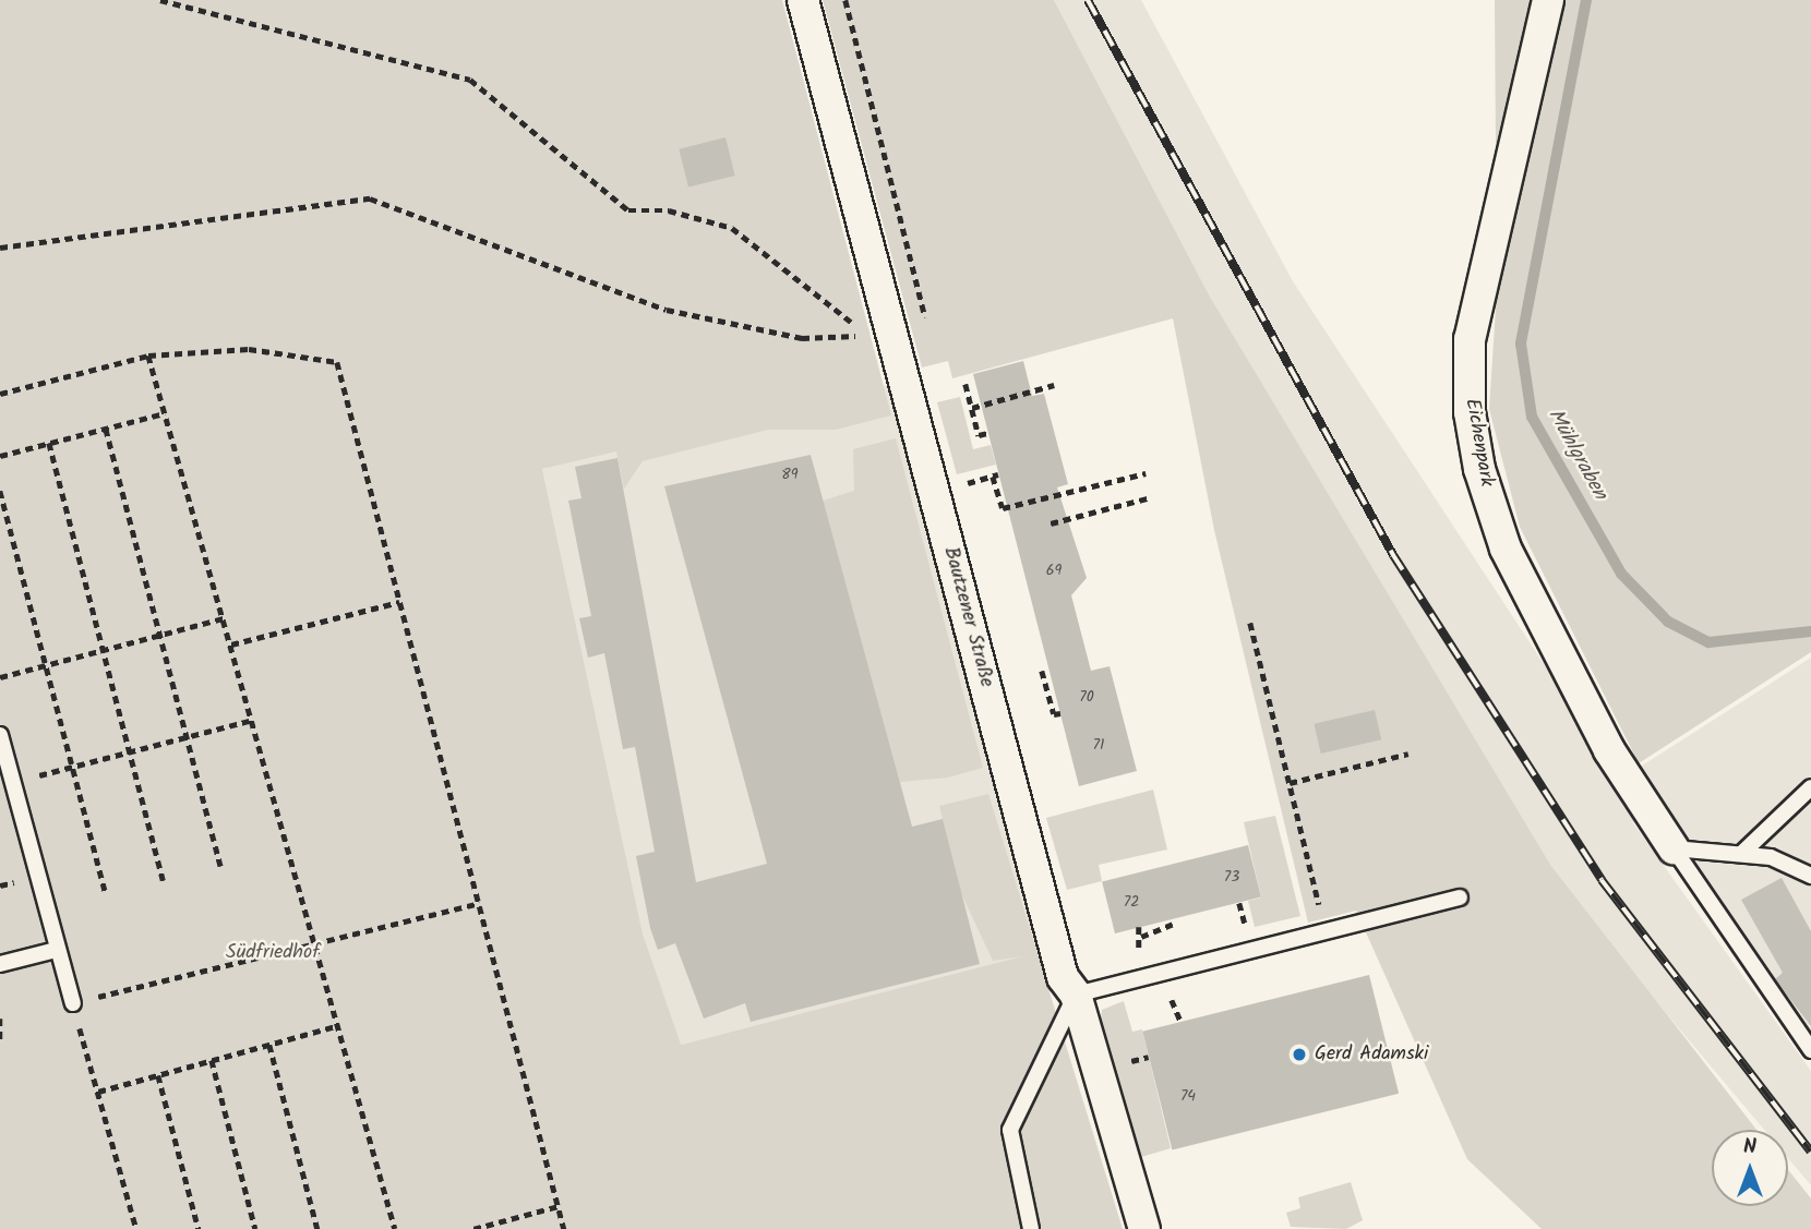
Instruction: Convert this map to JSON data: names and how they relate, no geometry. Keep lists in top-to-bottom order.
{
  "streets": {
    "street": ["Eichenpark", "Bautzener Straße"]
  },
  "water": ["Mühlgraben"],
  "parks": ["Südfriedhof"],
  "places": ["Gerd Adamski"],
  "house_numbers": [
    "89",
    "69",
    "70",
    "71",
    "73",
    "72",
    "74"
  ],
  "north": "top"
}
